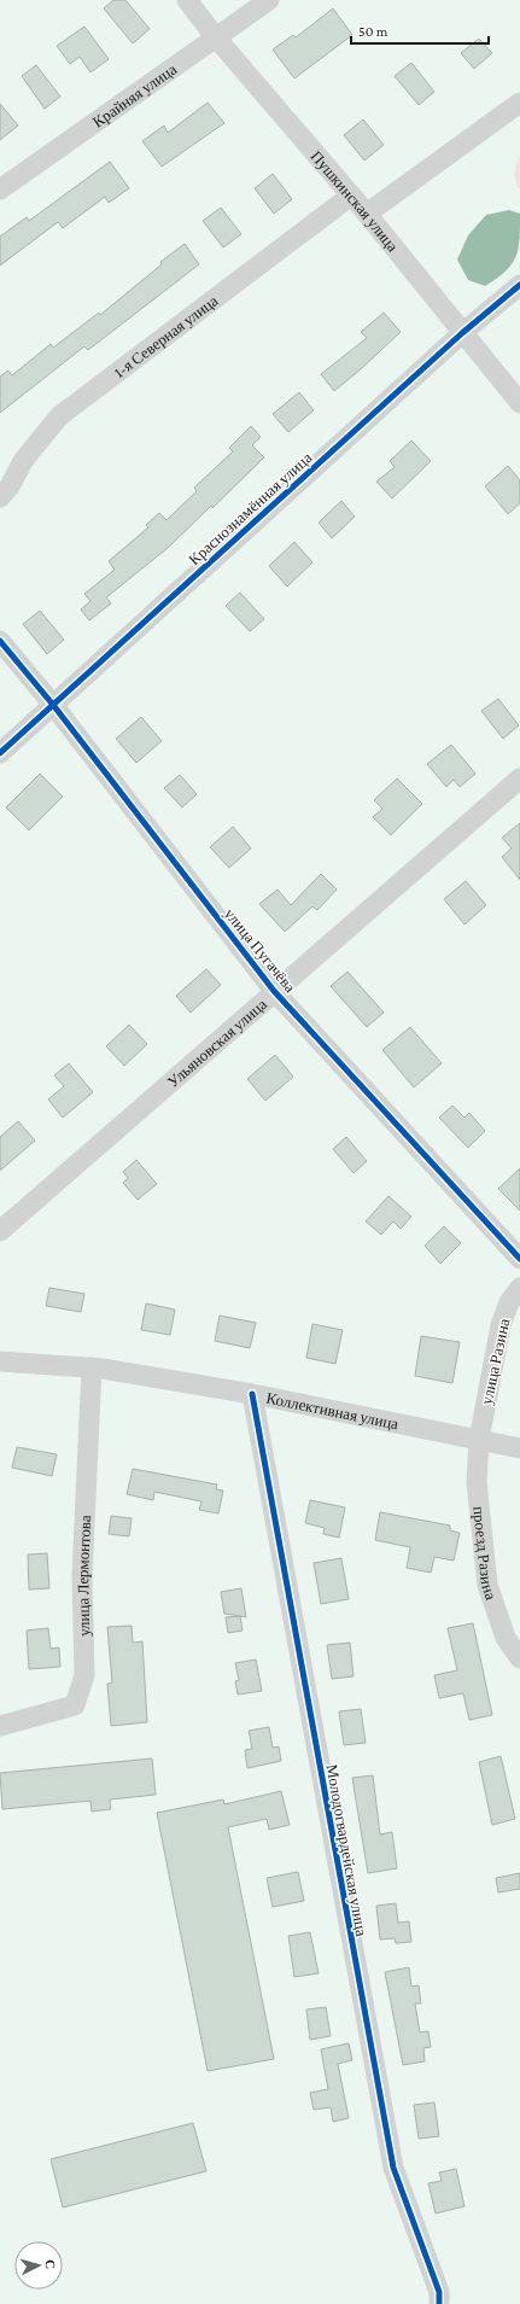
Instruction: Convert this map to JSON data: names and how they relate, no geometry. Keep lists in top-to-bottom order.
{
  "streets": {
    "street": [
      "Крайняя улица",
      "Пушкинская улица",
      "1-я Северная улица",
      "Краснознамённая улица",
      "улица Пугачёва",
      "Ульяновская улица",
      "улица Разина",
      "Коллективная улица",
      "проезд Разина",
      "улица Лермонтова",
      "Молодогвардейская улица"
    ]
  },
  "crossings": [
    ["Крайняя улица", "Пушкинская улица"],
    ["Пушкинская улица", "1-я Северная улица"],
    ["Пушкинская улица", "Краснознамённая улица"],
    ["Краснознамённая улица", "улица Пугачёва"],
    ["улица Пугачёва", "Ульяновская улица"],
    ["улица Разина", "Коллективная улица"],
    ["улица Разина", "проезд Разина"],
    ["Коллективная улица", "проезд Разина"],
    ["Коллективная улица", "улица Лермонтова"],
    ["Коллективная улица", "Молодогвардейская улица"]
  ],
  "scale_bar": "50 m",
  "north": "right"
}
